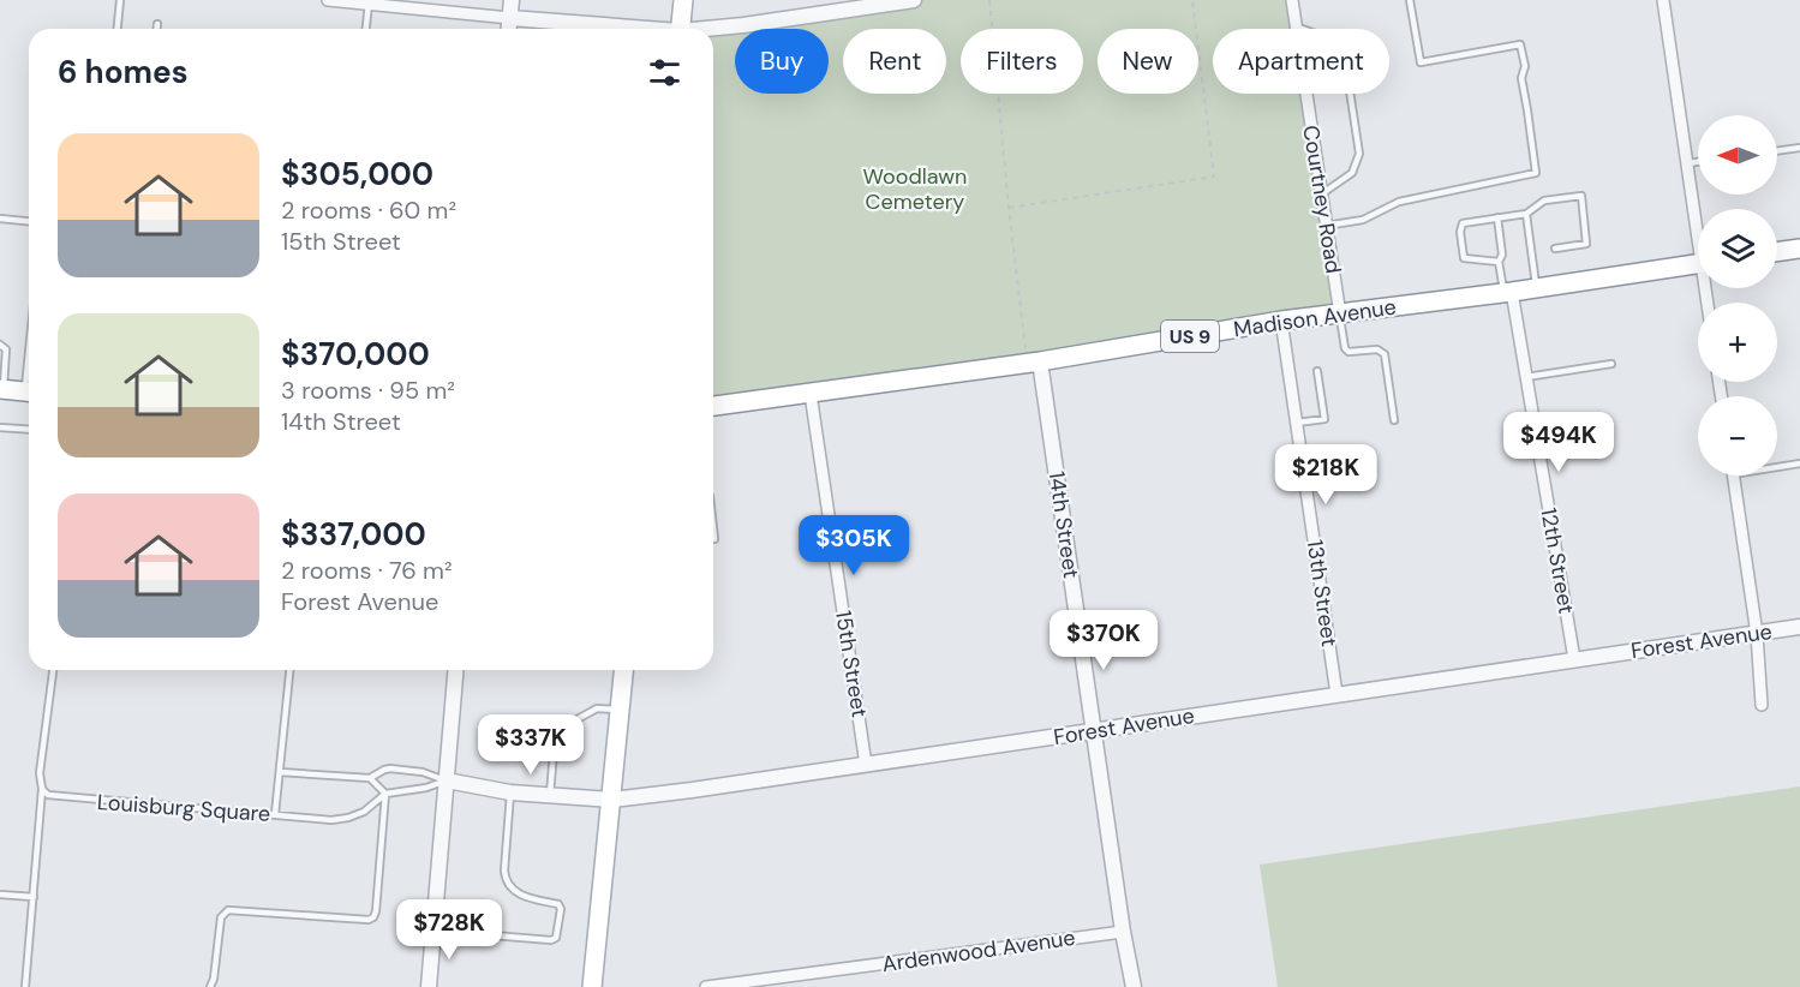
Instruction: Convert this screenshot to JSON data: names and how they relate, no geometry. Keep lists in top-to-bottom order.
{
  "streets": {
    "main road": ["Madison Avenue", "US 9"],
    "street": [
      "Courtney Road",
      "14th Street",
      "12th Street",
      "13th Street",
      "Forest Avenue",
      "15th Street",
      "Ardenwood Avenue"
    ],
    "lane": ["Louisburg Square"]
  },
  "crossings": [
    ["Courtney Road", "Madison Avenue"],
    ["Madison Avenue", "14th Street"],
    ["Madison Avenue", "12th Street"],
    ["Madison Avenue", "13th Street"],
    ["Madison Avenue", "15th Street"],
    ["14th Street", "Forest Avenue"],
    ["14th Street", "Ardenwood Avenue"],
    ["12th Street", "Forest Avenue"],
    ["13th Street", "Forest Avenue"],
    ["Forest Avenue", "15th Street"],
    ["Forest Avenue", "Louisburg Square"]
  ],
  "parks": ["Woodlawn Cemetery"],
  "north": "left",
  "page": {
    "chip": [
      "Buy",
      "Rent",
      "Filters",
      "New",
      "Apartment"
    ],
    "heading": "6 homes",
    "map_buttons": ["+", "−"],
    "list": [
      {
        "name": "$305,000",
        "note": "2 rooms · 60 m² · 15th Street"
      },
      {
        "name": "$370,000",
        "note": "3 rooms · 95 m² · 14th Street"
      },
      {
        "name": "$337,000",
        "note": "2 rooms · 76 m² · Forest Avenue"
      }
    ],
    "price": [
      "$494K",
      "$218K",
      "$305K",
      "$370K",
      "$337K",
      "$728K"
    ]
  }
}
